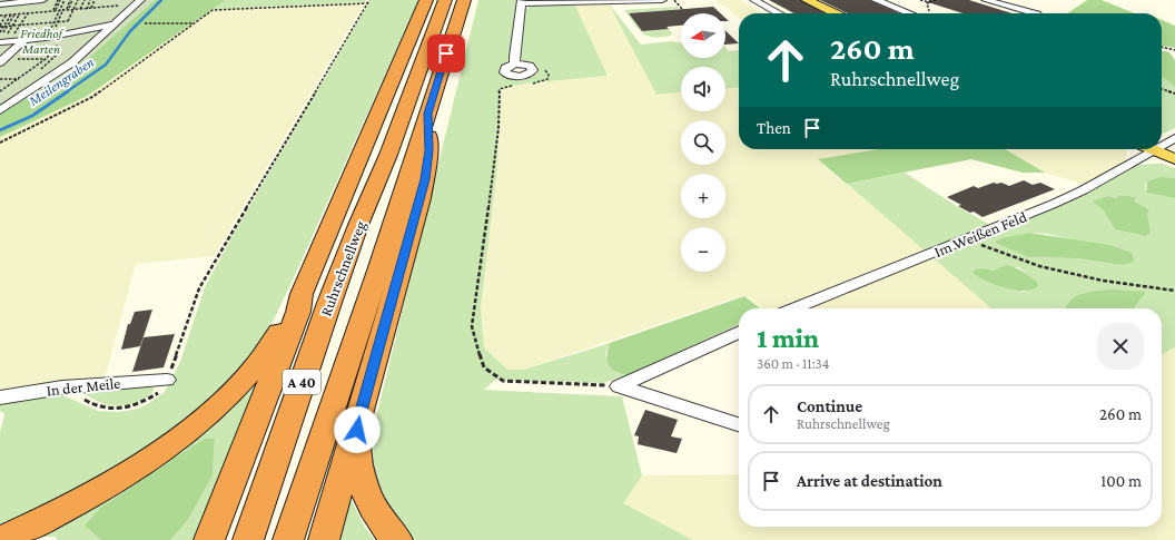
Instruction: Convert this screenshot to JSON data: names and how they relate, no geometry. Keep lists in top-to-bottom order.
{
  "streets": {
    "highway": ["Ruhrschnellweg", "A 40"],
    "street": ["Im Weißen Feld", "In der Meile"]
  },
  "water": ["Meilengraben"],
  "parks": ["Friedhof Marten"],
  "north": "left",
  "page": {
    "map_buttons": ["+", "−"],
    "turn": ["260 m", "Ruhrschnellweg"],
    "then": "Then",
    "heading": ["1 min", "360 m · 11:34"],
    "list": [
      {
        "name": "Continue",
        "note": "Ruhrschnellweg",
        "value": "260 m"
      },
      {
        "name": "Arrive at destination",
        "value": "100 m"
      }
    ]
  }
}
